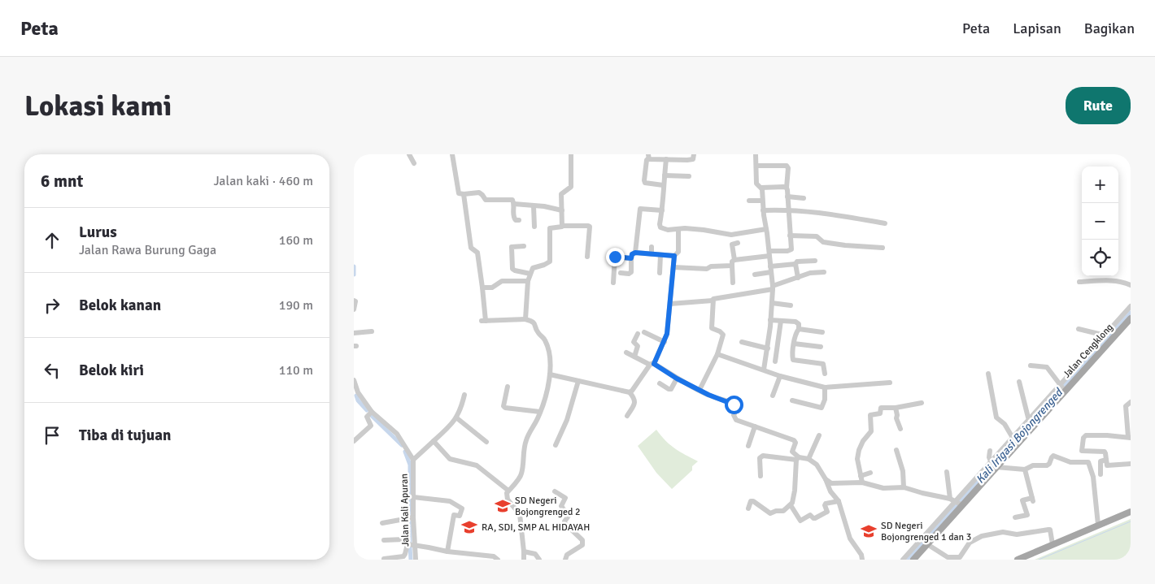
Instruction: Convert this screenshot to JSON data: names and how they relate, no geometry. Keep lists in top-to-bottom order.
{
  "streets": {
    "main road": ["Jalan Cengklong"],
    "street": ["Jalan Kali Apuran"]
  },
  "water": ["Kali Irigasi Bojongrenged"],
  "places": {
    "school or university": ["SD Negeri Bojongrenged 2", "RA, SDI, SMP AL HIDAYAH", "SD Negeri Bojongrenged 1 dan 3"]
  },
  "page": {
    "header": "Peta",
    "nav": ["Peta", "Lapisan", "Bagikan"],
    "buttons": "Rute",
    "title": "Lokasi kami",
    "heading": ["6 mnt", "Jalan kaki · 460 m"],
    "map_buttons": ["+", "−"],
    "list": [
      ["Lurus", "Jalan Rawa Burung Gaga", "160 m"],
      ["Belok kanan", "190 m"],
      ["Belok kiri", "110 m"],
      "Tiba di tujuan"
    ]
  }
}
